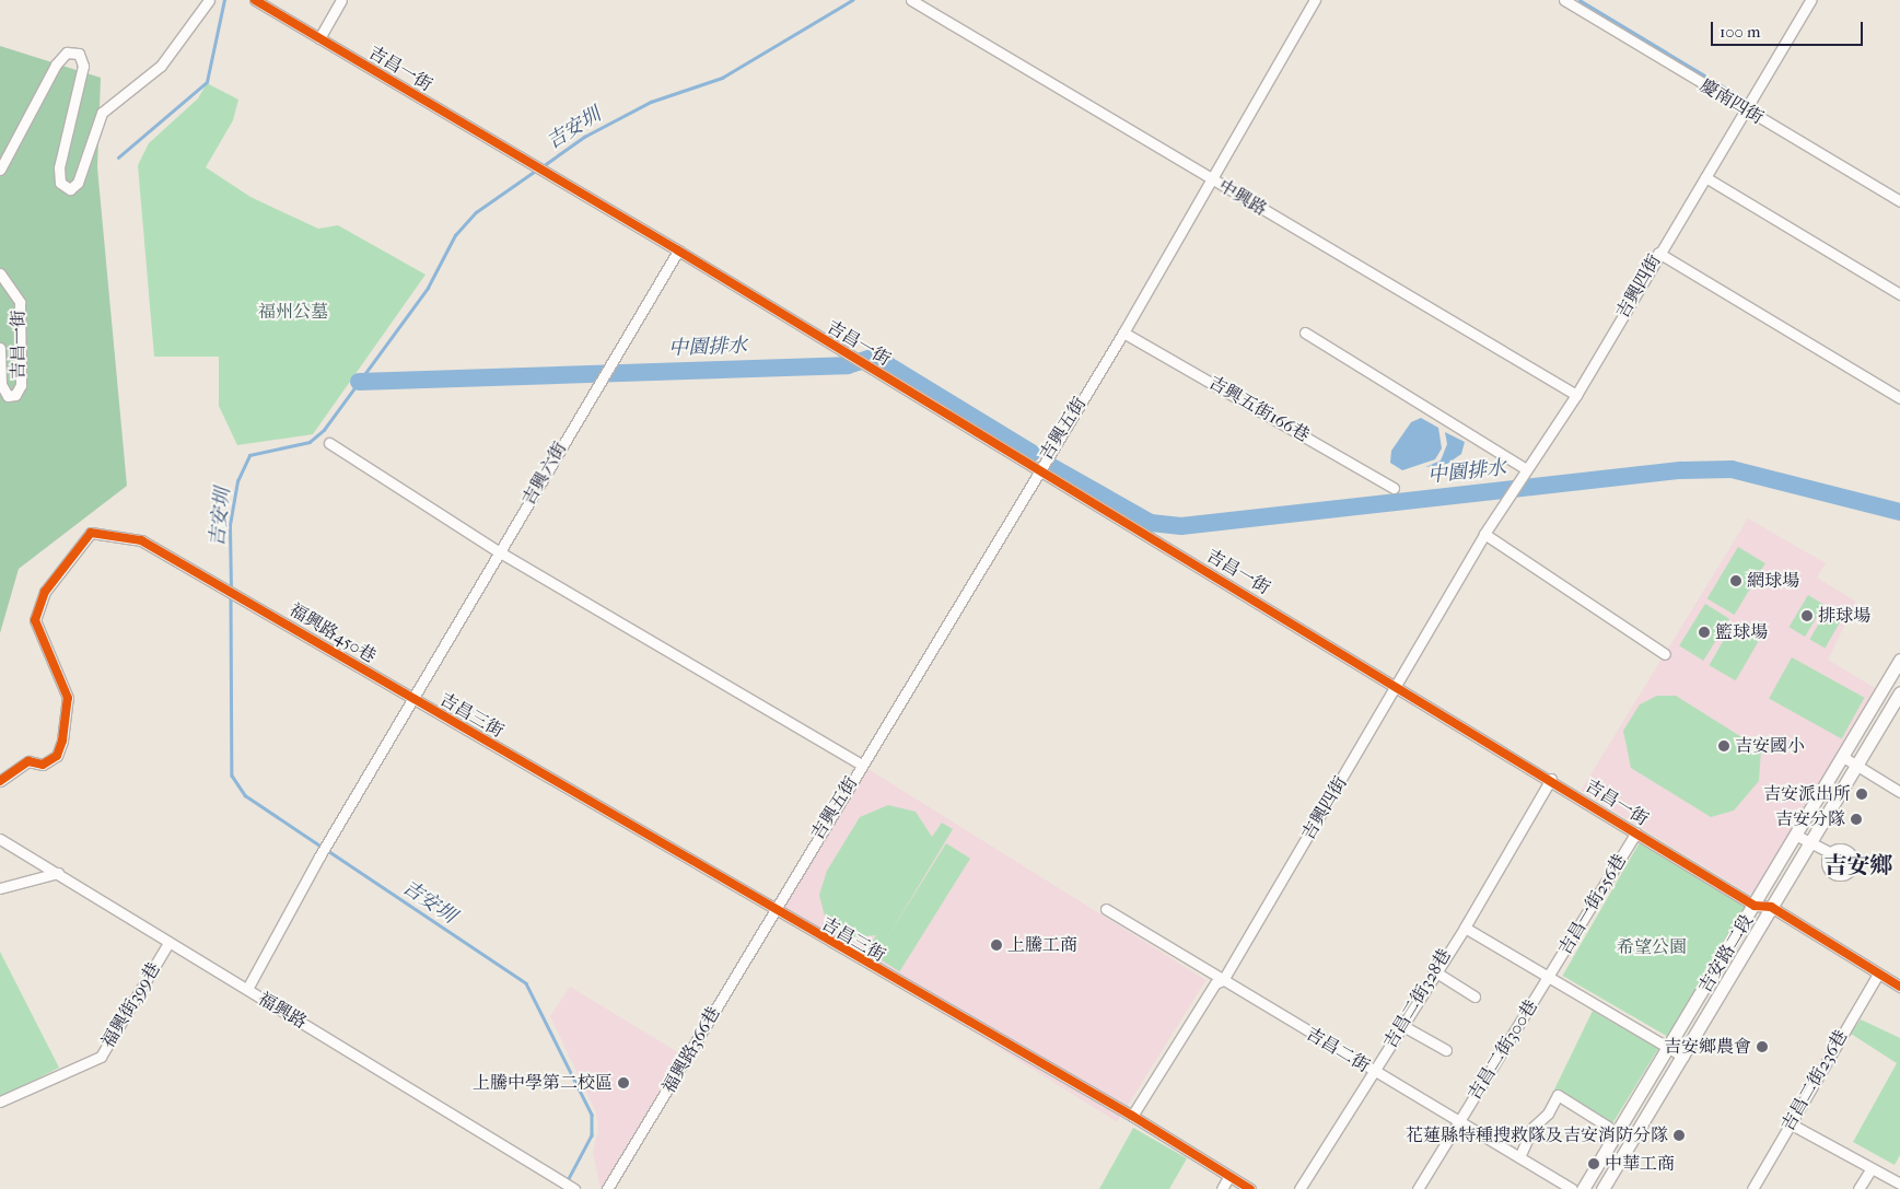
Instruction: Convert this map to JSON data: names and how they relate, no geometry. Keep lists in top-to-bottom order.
{
  "streets": {
    "main road": ["吉安路二段"],
    "street": [
      "吉昌一街",
      "慶南四街",
      "中興路",
      "吉興四街",
      "吉興五街166巷",
      "吉興五街",
      "吉興六街",
      "福興路450巷",
      "吉昌三街",
      "吉昌一街256巷",
      "吉昌二街328巷",
      "福興街399巷",
      "福興路",
      "福興路366巷",
      "吉昌二街",
      "吉昌二街300巷",
      "吉昌二街236巷"
    ]
  },
  "crossings": [
    ["吉昌一街", "吉興四街"],
    ["吉昌一街", "吉興五街"],
    ["吉昌一街", "吉興六街"],
    ["吉昌一街", "吉昌一街256巷"],
    ["吉昌一街", "吉安路二段"],
    ["吉昌一街", "吉昌二街328巷"],
    ["吉昌一街", "吉昌二街236巷"],
    ["慶南四街", "吉興四街"],
    ["中興路", "吉興四街"],
    ["中興路", "吉興五街"],
    ["吉興四街", "吉昌三街"],
    ["吉興四街", "吉昌二街"],
    ["吉興五街166巷", "吉興五街"],
    ["吉興五街", "吉昌三街"],
    ["吉興五街", "福興路366巷"],
    ["吉興六街", "福興路450巷"],
    ["吉興六街", "吉昌三街"],
    ["吉興六街", "福興路"],
    ["福興路450巷", "吉昌三街"],
    ["吉昌三街", "福興路366巷"],
    ["吉昌一街256巷", "吉昌二街300巷"],
    ["吉昌二街328巷", "吉昌二街"],
    ["福興街399巷", "福興路"],
    ["吉昌二街", "吉昌二街300巷"]
  ],
  "districts": ["吉安鄉"],
  "water": ["吉安圳", "中園排水"],
  "parks": ["福州公墓", "希望公園"],
  "places": [
    "網球場",
    "排球場",
    "籃球場",
    "吉安國小",
    "吉安派出所",
    "吉安分隊",
    "上騰工商",
    "吉安鄉農會",
    "上騰中學第二校區",
    "花蓮縣特種搜救隊及吉安消防分隊",
    "中華工商"
  ],
  "scale_bar": "100 m"
}
